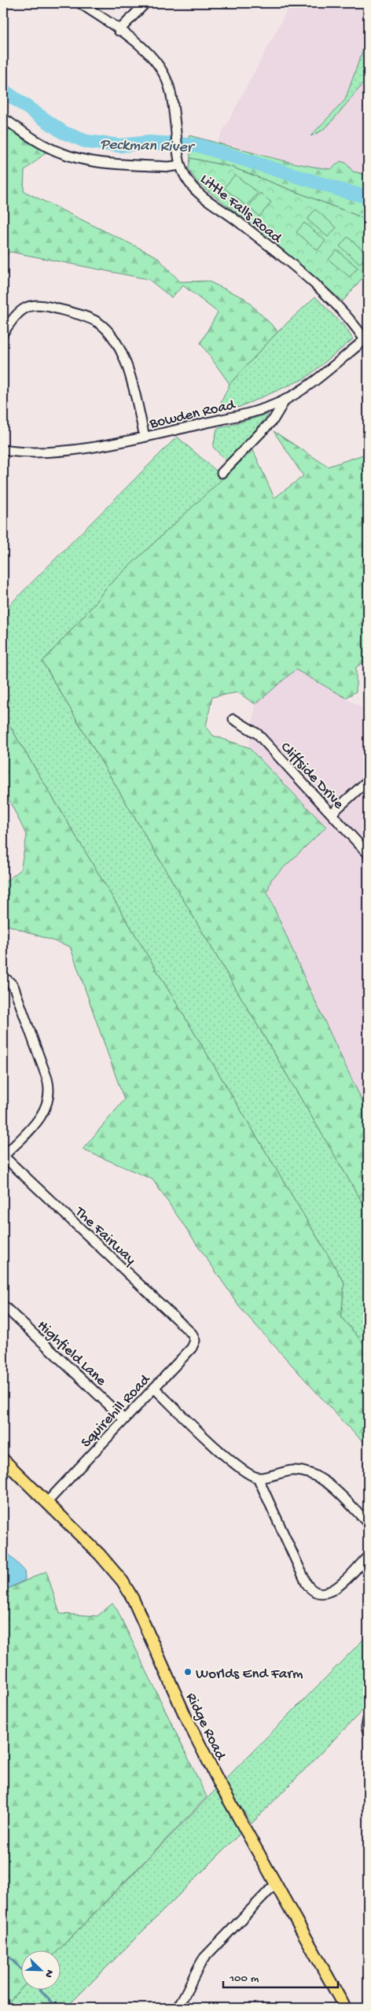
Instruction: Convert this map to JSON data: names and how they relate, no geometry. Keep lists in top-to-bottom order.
{
  "streets": {
    "main road": ["Ridge Road"],
    "street": [
      "Little Falls Road",
      "Bowden Road",
      "Cliffside Drive",
      "The Fairway",
      "Highfield Lane",
      "Squirehill Road"
    ]
  },
  "crossings": [
    ["Little Falls Road", "Bowden Road"],
    ["The Fairway", "Squirehill Road"],
    ["Highfield Lane", "Squirehill Road"],
    ["Squirehill Road", "Ridge Road"]
  ],
  "water": ["Peckman River"],
  "places": ["Worlds End Farm"],
  "scale_bar": "100 m",
  "north": "bottom right"
}
